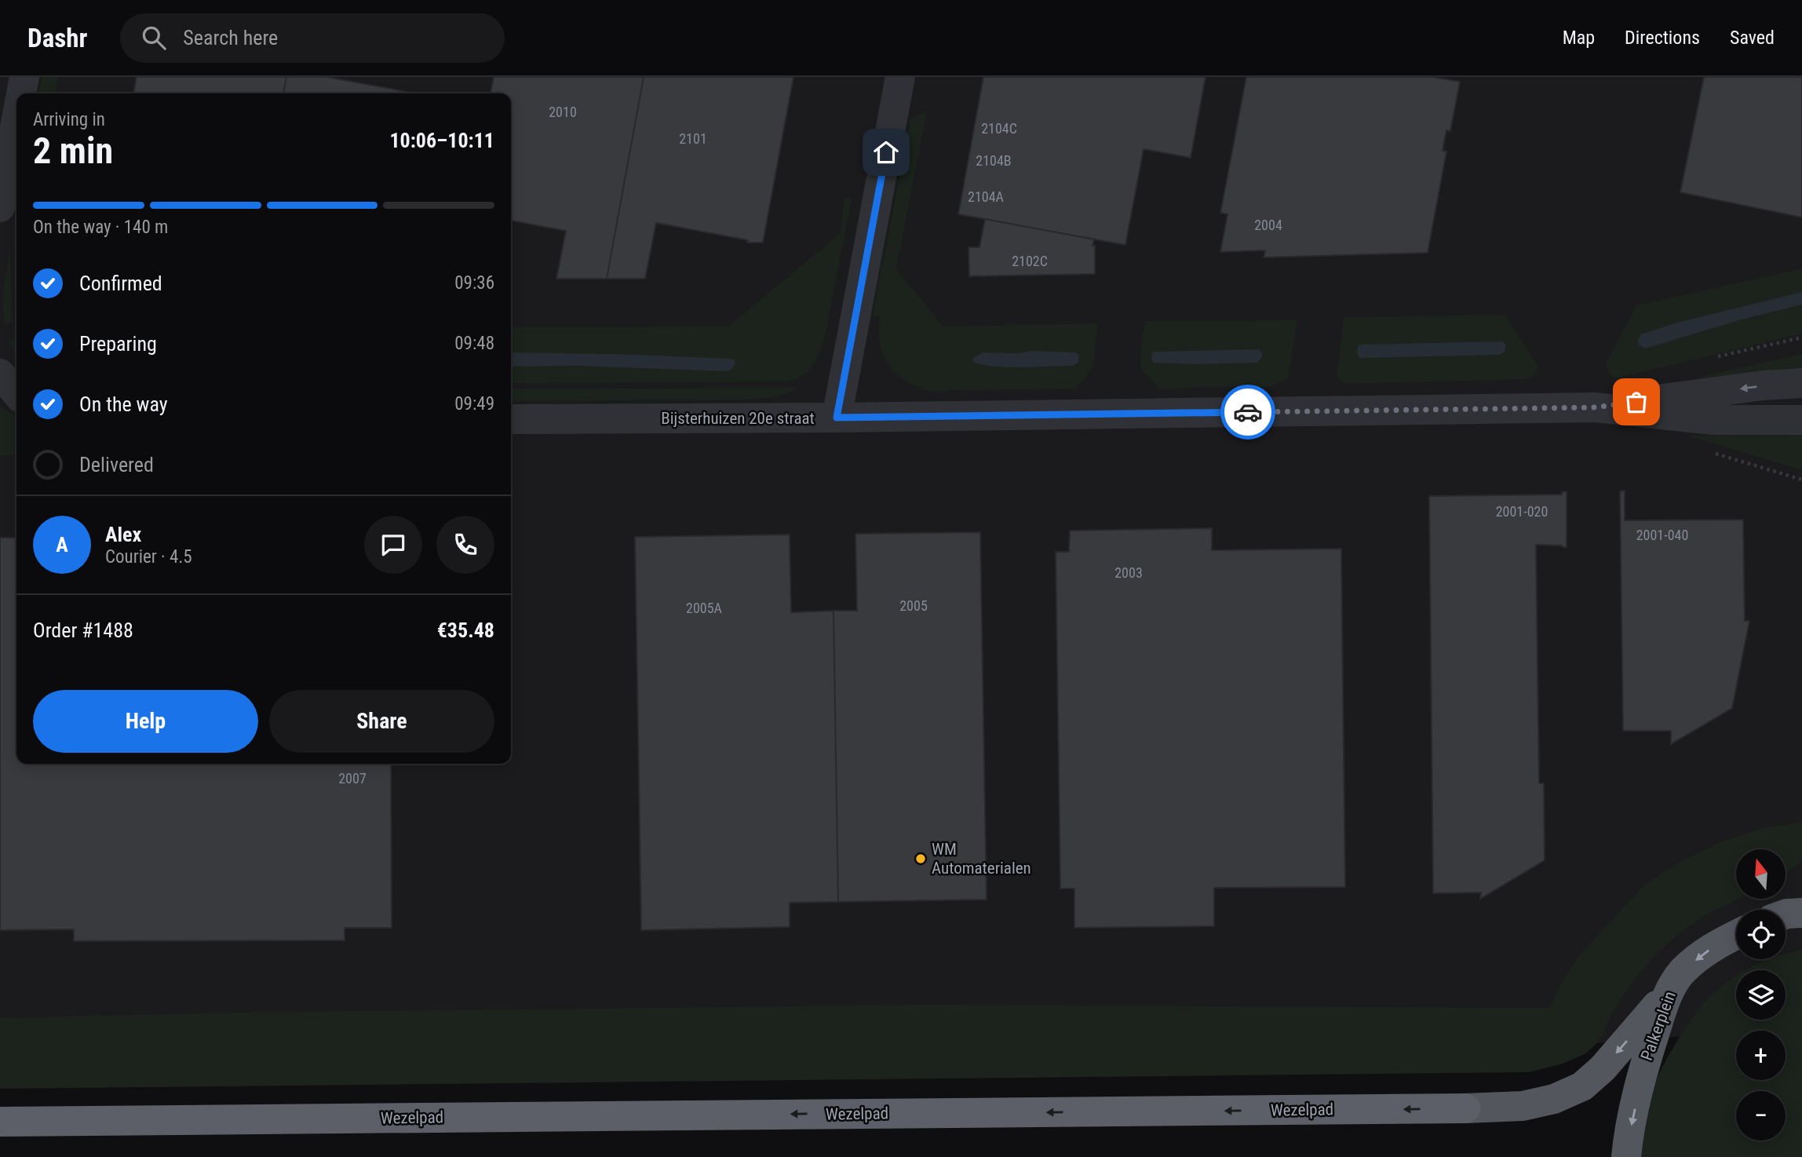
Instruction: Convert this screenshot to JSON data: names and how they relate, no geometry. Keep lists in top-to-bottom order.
{
  "streets": {
    "highway": ["Palkerplein", "Wezelpad"],
    "street": ["Bijsterhuizen 20e straat"]
  },
  "crossings": [
    ["Palkerplein", "Wezelpad"]
  ],
  "one_way": ["Palkerplein", "Wezelpad"],
  "places": ["WM Automaterialen"],
  "house_numbers": [
    "2010",
    "2104C",
    "2101",
    "2104B",
    "2104A",
    "2004",
    "2102C",
    "2001-020",
    "2001-040",
    "2003",
    "2005",
    "2005A",
    "2007"
  ],
  "north": "top",
  "page": {
    "header": "Dashr",
    "search": "Search here",
    "nav": ["Map", "Directions", "Saved"],
    "heading": ["2 min", "Arriving in", "10:06–10:11"],
    "panel": [
      "Alex",
      "Courier · 4.5",
      "Order #1488",
      "€35.48"
    ],
    "bar": "On the way · 140 m",
    "list": [
      ["Confirmed", "09:36"],
      ["Preparing", "09:48"],
      ["On the way", "09:49"],
      "Delivered"
    ],
    "round": "A",
    "buttons": ["Help", "Share"],
    "map_buttons": ["+", "−"]
  }
}
